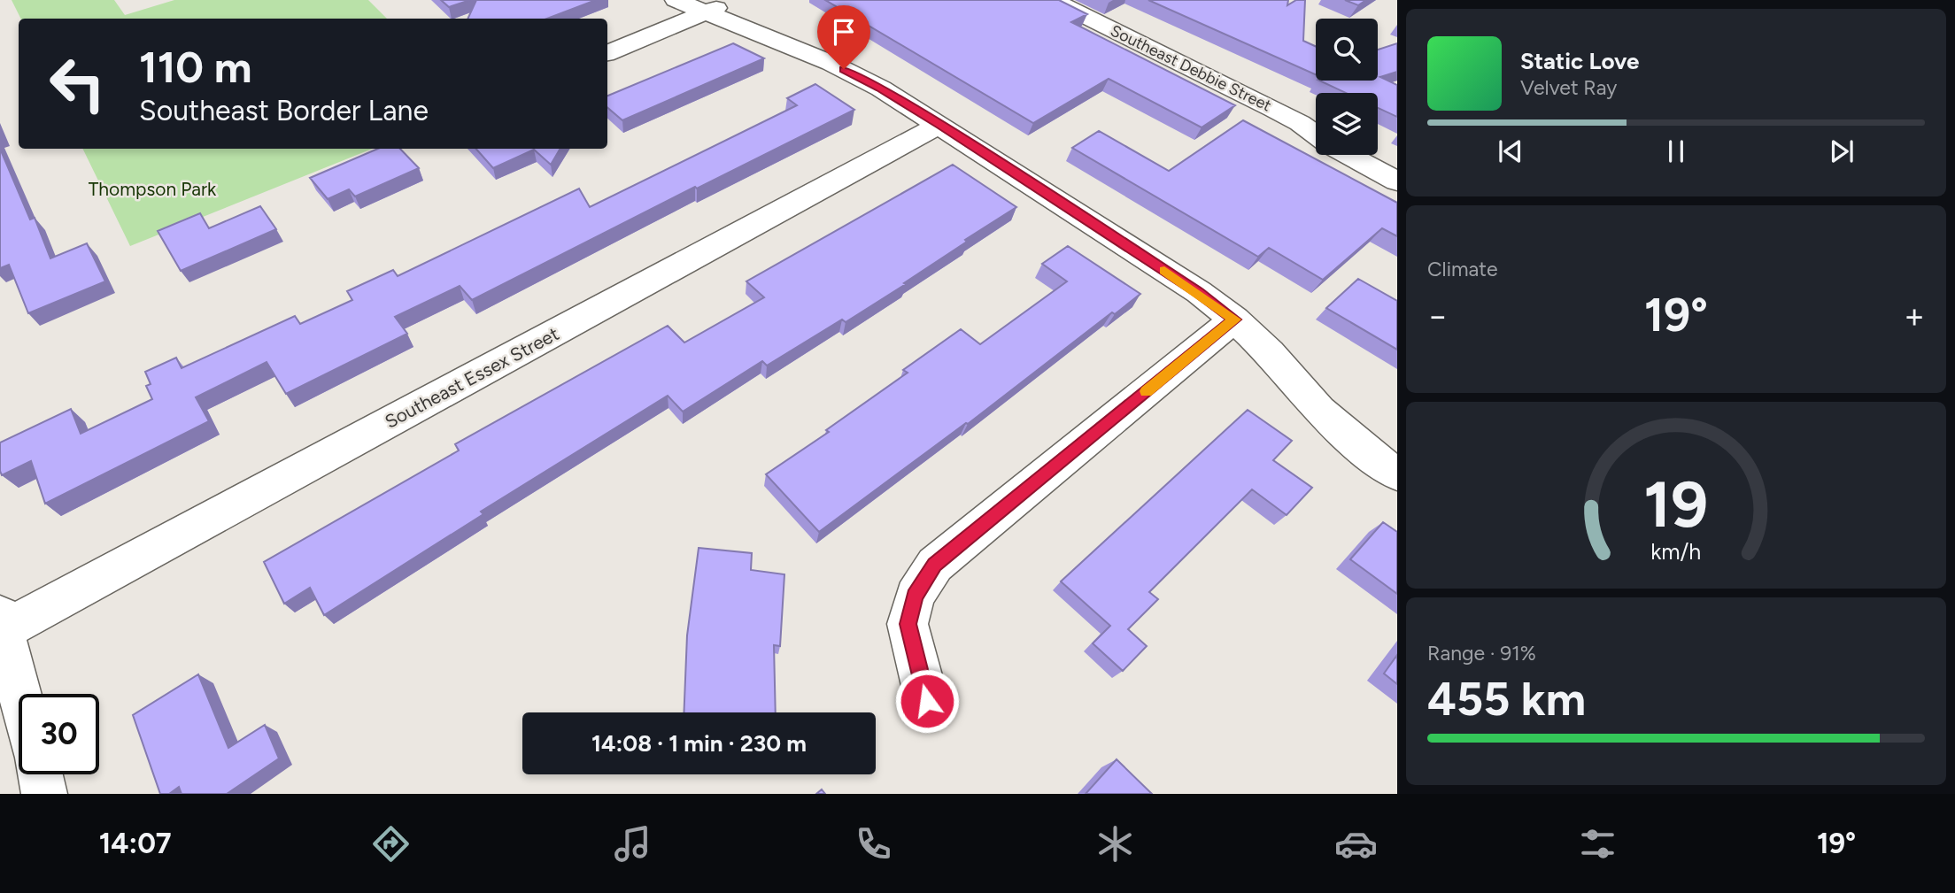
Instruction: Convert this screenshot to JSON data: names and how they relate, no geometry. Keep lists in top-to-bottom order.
{
  "streets": {
    "street": ["Southeast Debbie Street", "Southeast Essex Street"]
  },
  "parks": ["Thompson Park"],
  "page": {
    "turn": ["110 m", "Southeast Border Lane"],
    "song": ["Static Love", "Velvet Ray"],
    "tile": [
      "Climate",
      ["Range · 91%", "455 km"]
    ],
    "heat": ["−", "19°", "+"],
    "limit": "30",
    "trip": "14:08 · 1 min · 230 m",
    "tabs": ["14:07", "19°"],
    "gauge": ["19", "km/h"]
  }
}
